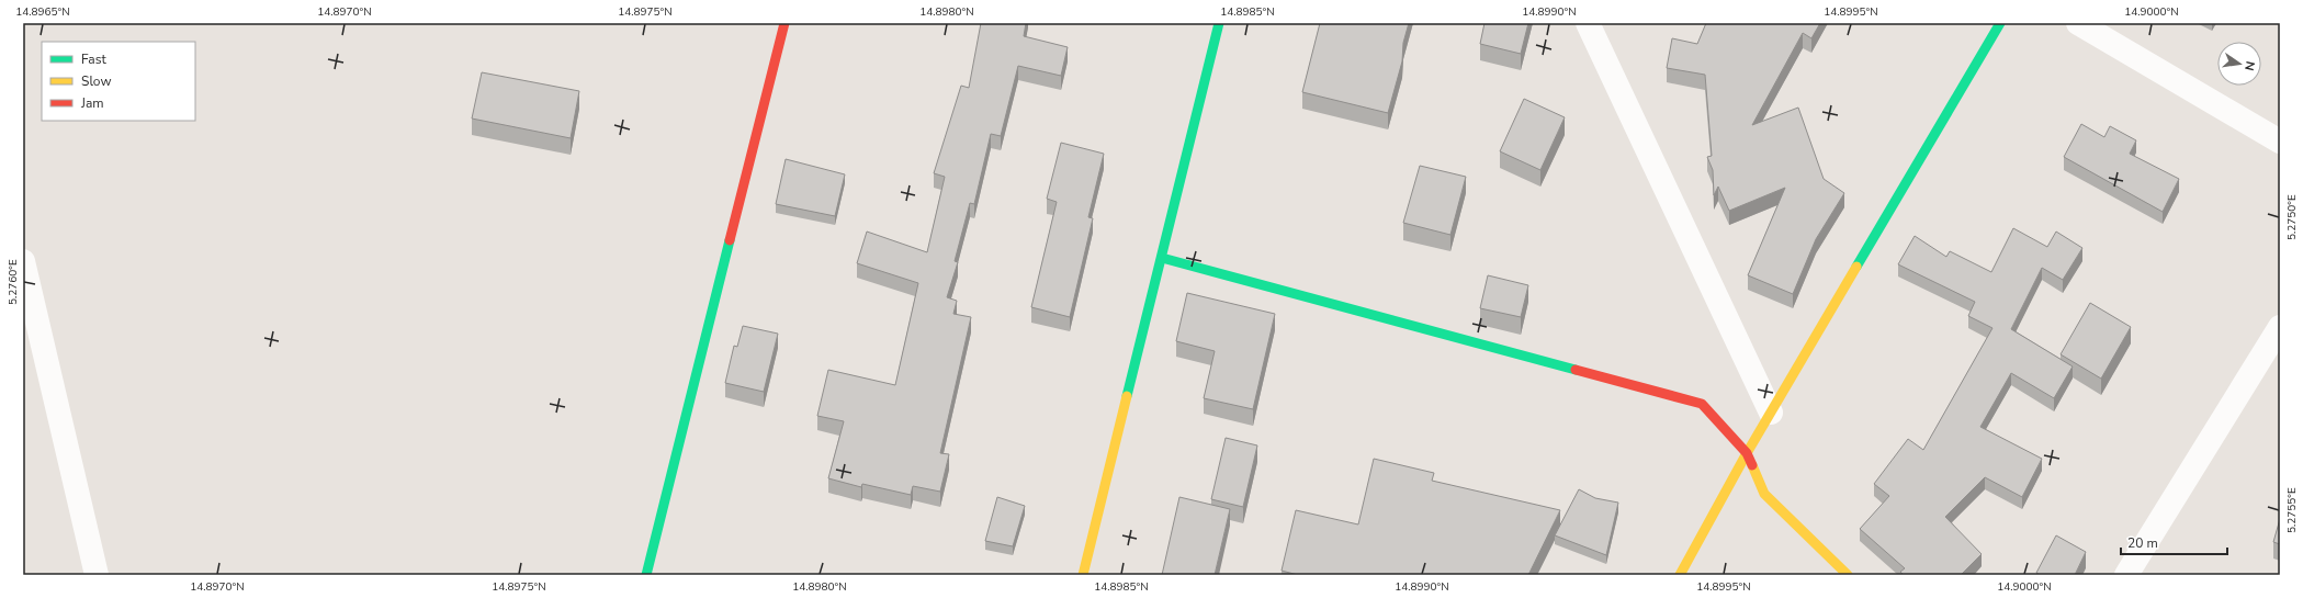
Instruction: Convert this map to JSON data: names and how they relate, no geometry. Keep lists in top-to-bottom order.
{
  "legend": ["Fast", "Slow", "Jam"],
  "scale_bar": "20 m",
  "north": "right",
  "coordinates": [
    "14.8965°N",
    "14.8970°N",
    "14.8975°N",
    "14.8980°N",
    "14.8985°N",
    "14.8990°N",
    "14.8995°N",
    "14.9000°N",
    "5.2750°E",
    "5.2760°E",
    "5.2755°E"
  ]
}
